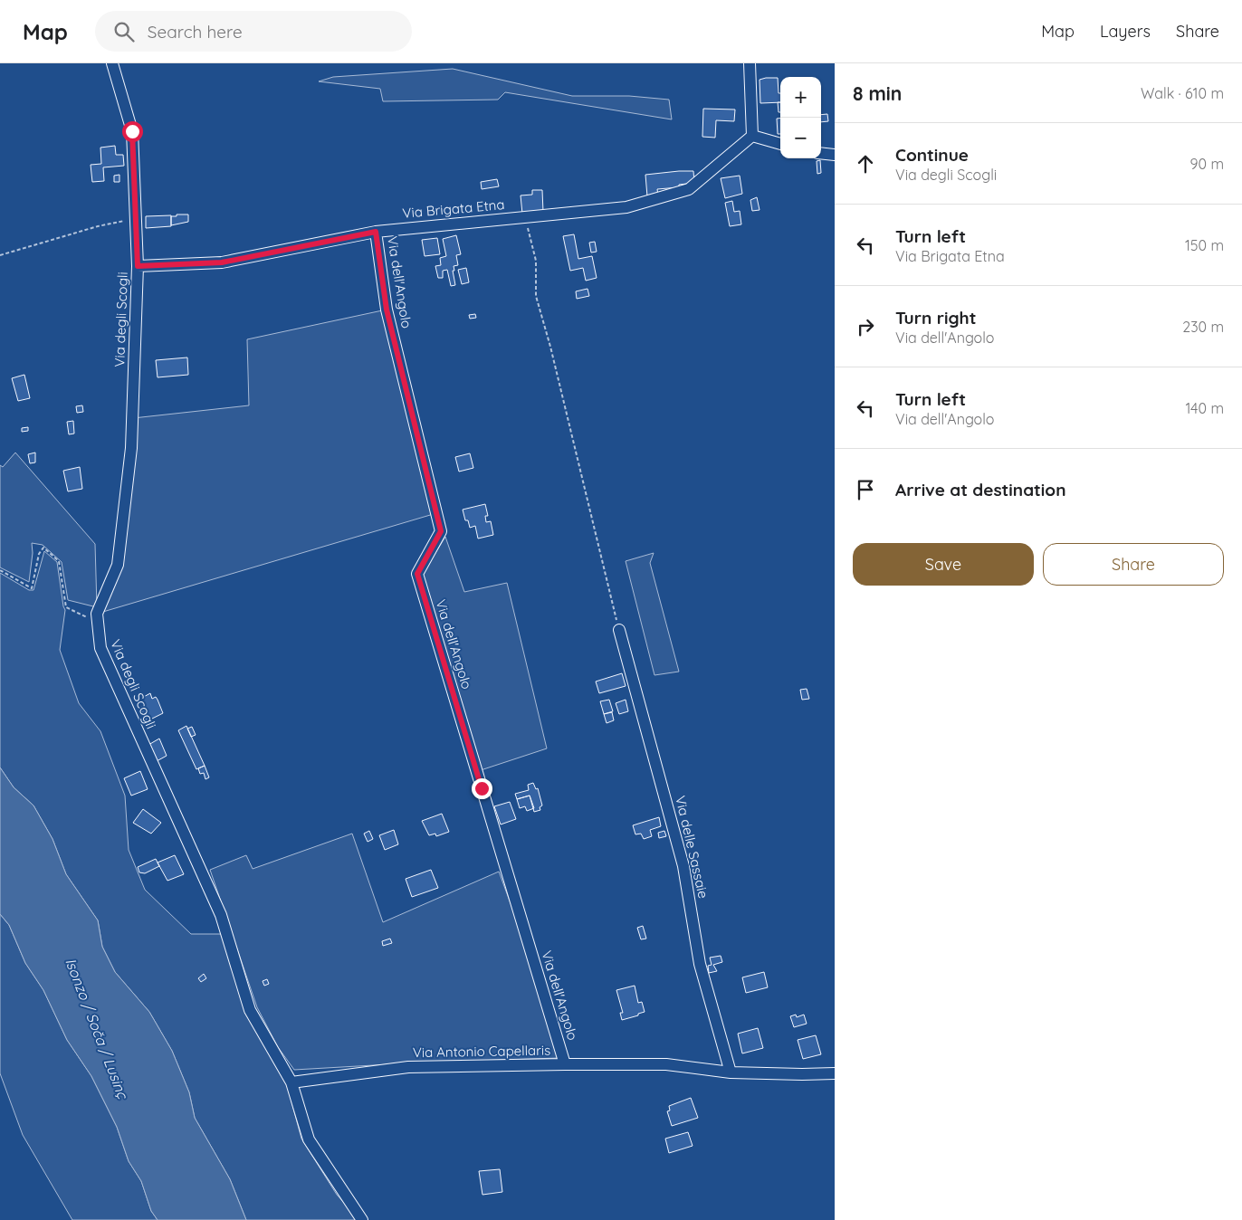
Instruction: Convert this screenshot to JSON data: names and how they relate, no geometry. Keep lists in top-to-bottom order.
{
  "streets": {
    "street": [
      "Via Brigata Etna",
      "Via dell'Angolo",
      "Via degli Scogli",
      "Via delle Sassaie",
      "Via Antonio Capellaris"
    ]
  },
  "crossings": [
    ["Via Brigata Etna", "Via dell'Angolo"],
    ["Via Brigata Etna", "Via degli Scogli"],
    ["Via dell'Angolo", "Via Antonio Capellaris"],
    ["Via degli Scogli", "Via Antonio Capellaris"],
    ["Via delle Sassaie", "Via Antonio Capellaris"]
  ],
  "water": ["Isonzo / Soča / Lusinç"],
  "page": {
    "header": "Map",
    "search": "Search here",
    "nav": ["Map", "Layers", "Share"],
    "heading": ["8 min", "Walk · 610 m"],
    "map_buttons": ["+", "−"],
    "list": [
      ["Continue", "Via degli Scogli", "90 m"],
      ["Turn left", "Via Brigata Etna", "150 m"],
      ["Turn right", "Via dell'Angolo", "230 m"],
      ["Turn left", "Via dell'Angolo", "140 m"],
      "Arrive at destination"
    ],
    "buttons": ["Save", "Share"]
  }
}
